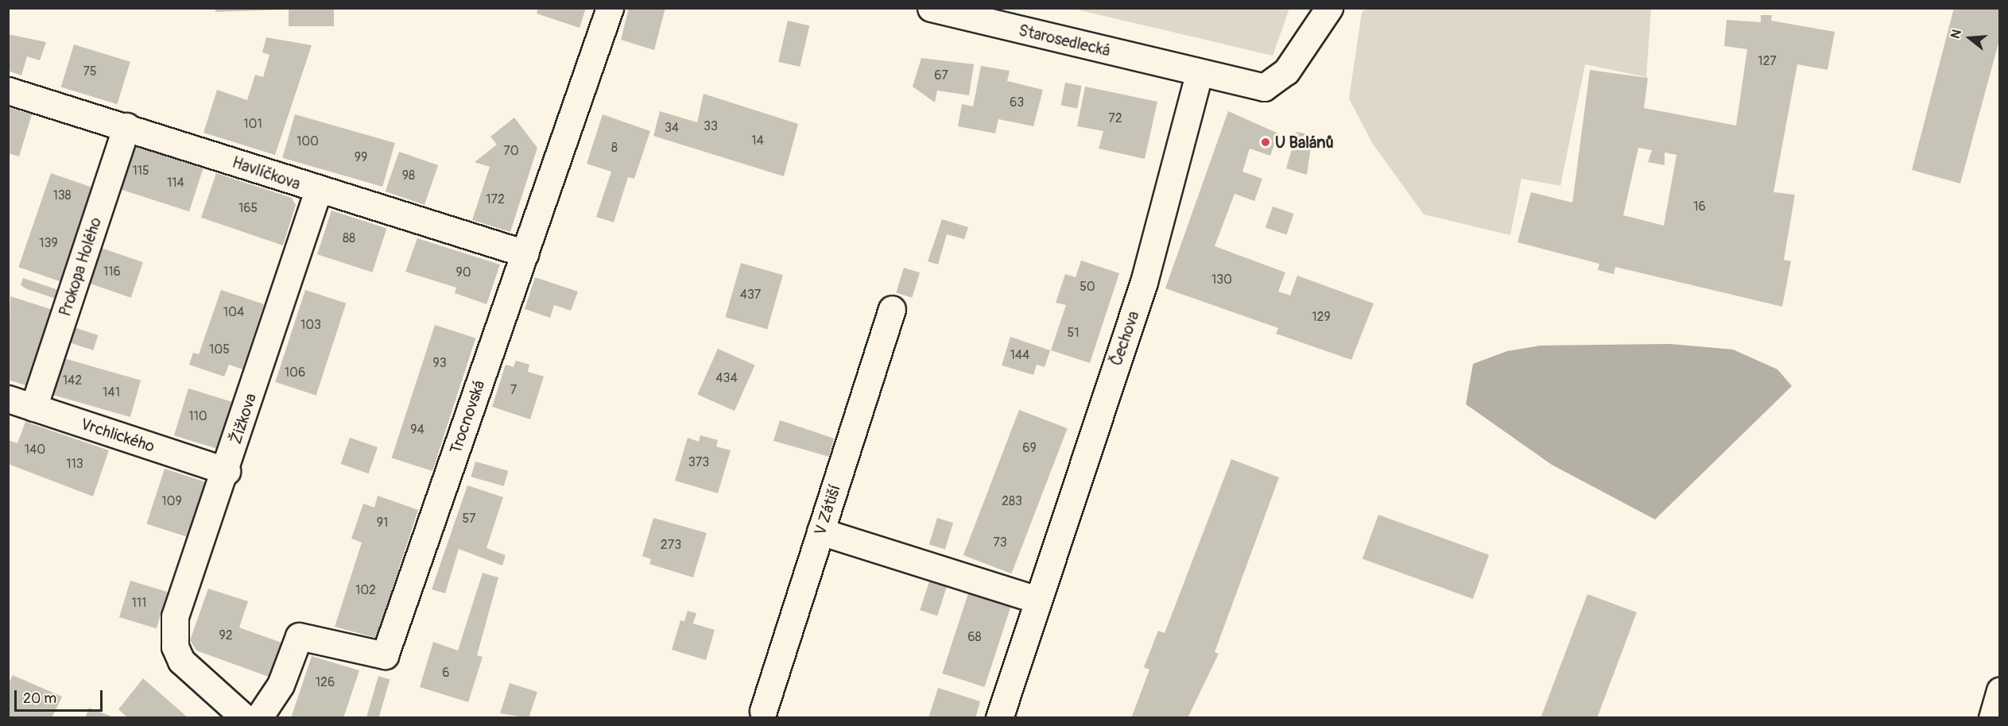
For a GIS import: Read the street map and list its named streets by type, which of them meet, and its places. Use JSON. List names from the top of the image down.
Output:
{
  "streets": {
    "street": [
      "Starosedlecká",
      "Havlíčkova",
      "Prokopa Holého",
      "Čechova",
      "Trocnovská",
      "Žižkova",
      "Vrchlického",
      "V Zátiší"
    ]
  },
  "crossings": [
    ["Starosedlecká", "Čechova"],
    ["Havlíčkova", "Prokopa Holého"],
    ["Havlíčkova", "Trocnovská"],
    ["Havlíčkova", "Žižkova"],
    ["Prokopa Holého", "Vrchlického"],
    ["Žižkova", "Vrchlického"]
  ],
  "places": ["U Balánů"],
  "house_numbers": [
    "127",
    "75",
    "67",
    "63",
    "72",
    "101",
    "33",
    "34",
    "14",
    "100",
    "8",
    "70",
    "99",
    "115",
    "98",
    "114",
    "138",
    "172",
    "16",
    "165",
    "88",
    "139",
    "116",
    "90",
    "130",
    "50",
    "437",
    "104",
    "129",
    "103",
    "51",
    "105",
    "144",
    "93",
    "106",
    "434",
    "142",
    "7",
    "141",
    "110",
    "94",
    "69",
    "140",
    "373",
    "113",
    "109",
    "283",
    "57",
    "91",
    "73",
    "273",
    "102",
    "111",
    "92",
    "68",
    "6",
    "126"
  ],
  "scale_bar": "20 m",
  "north": "left"
}
